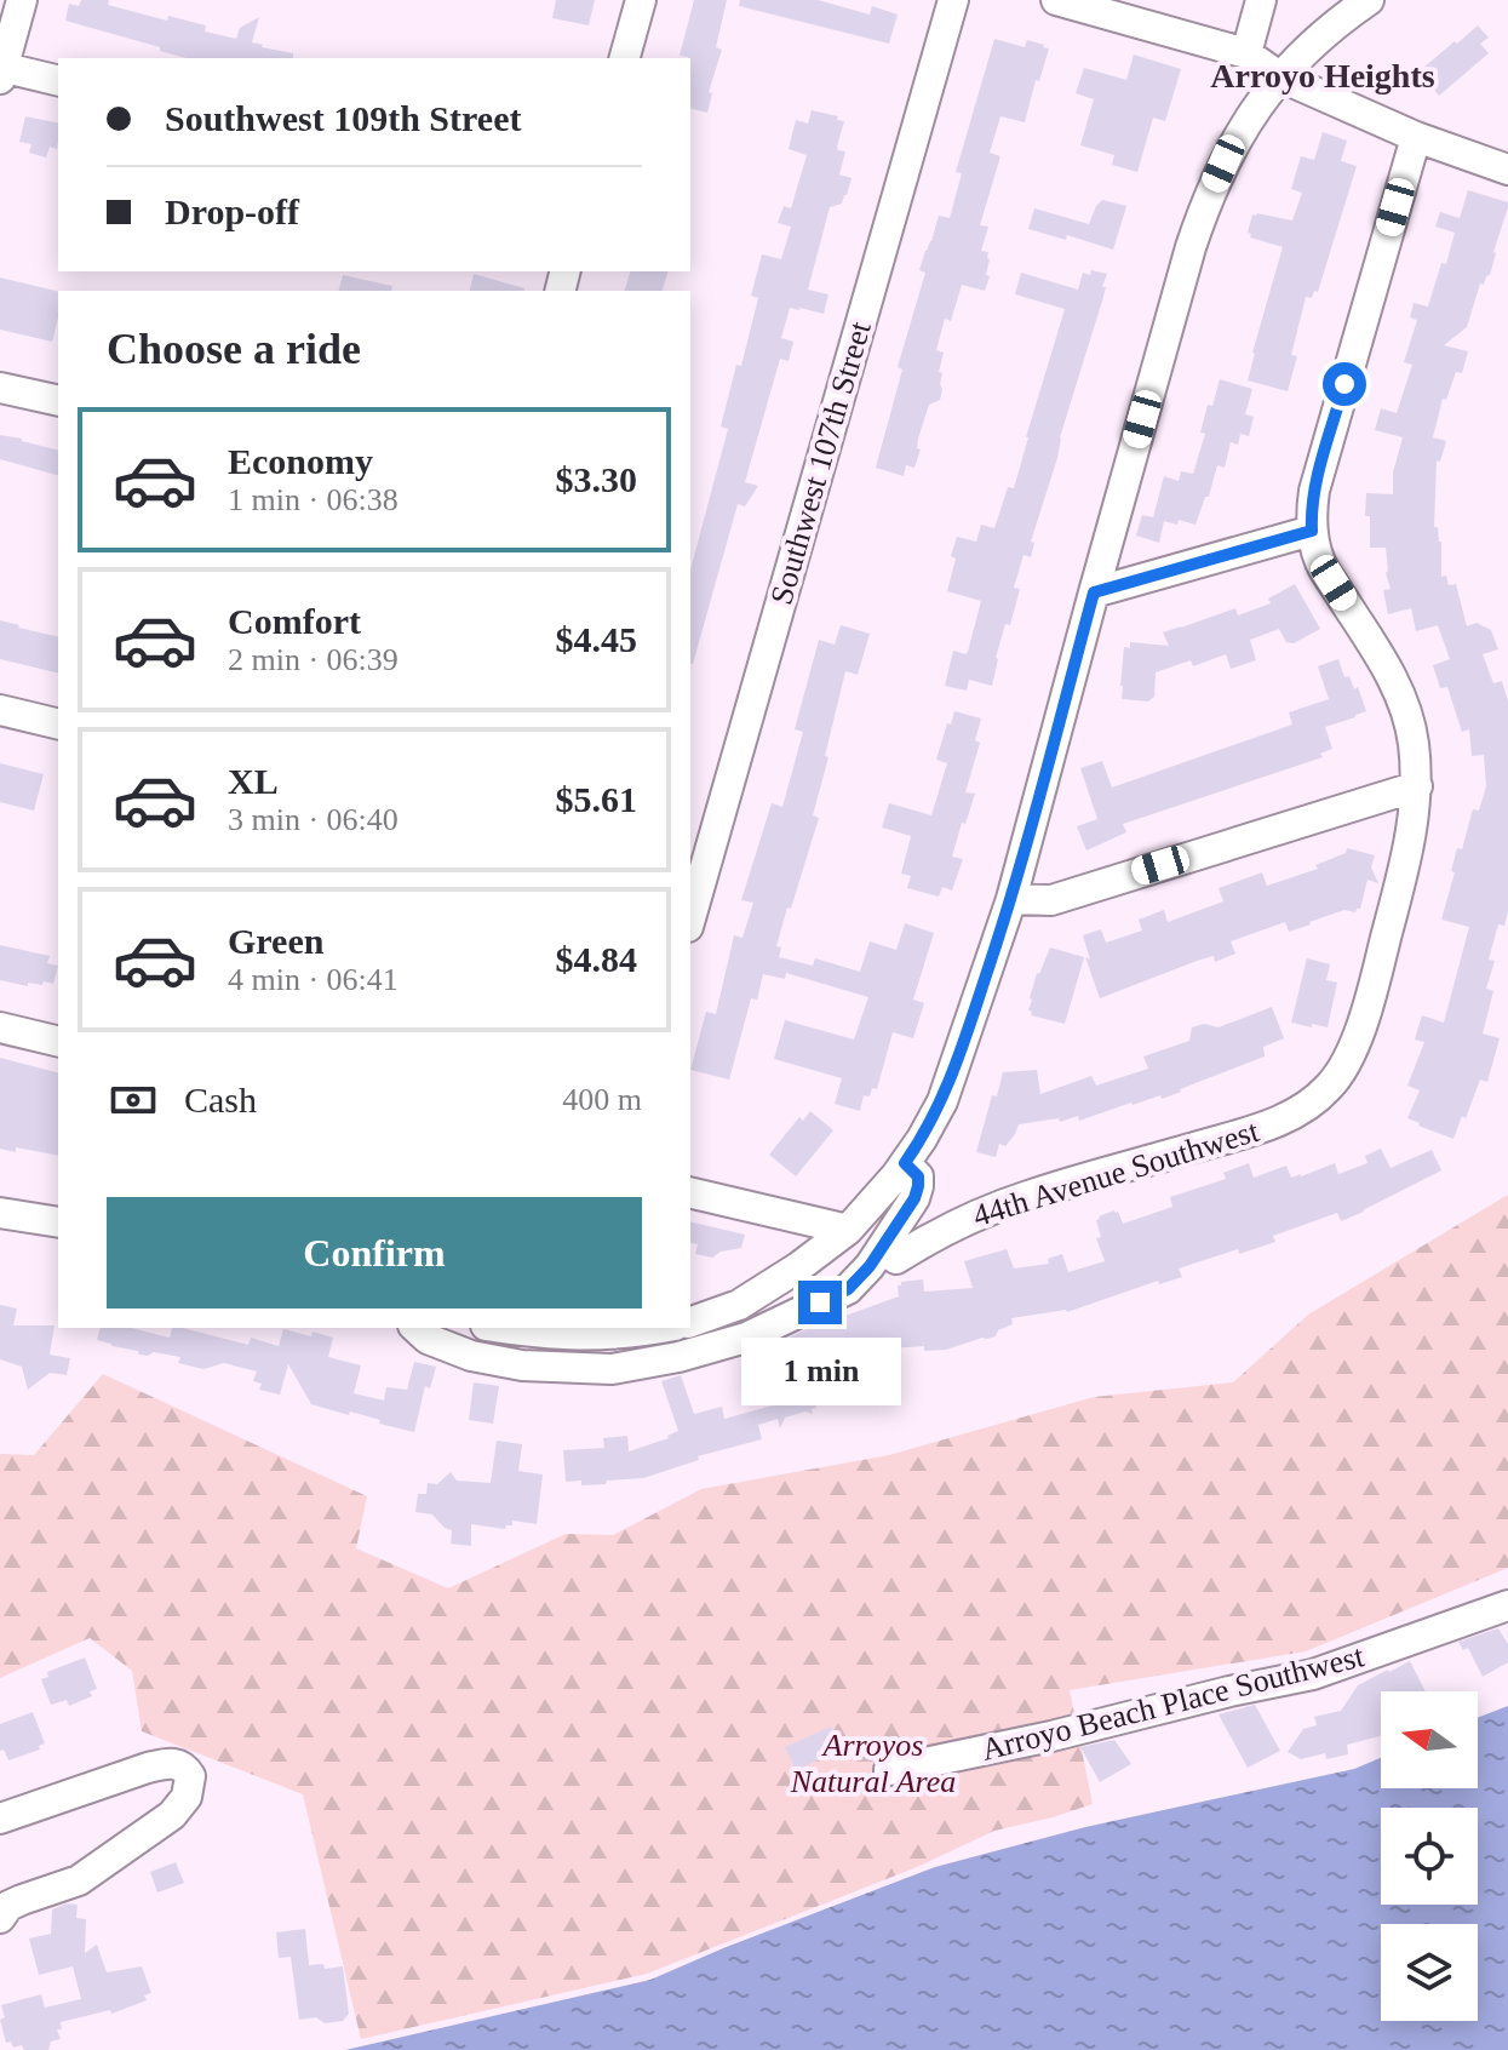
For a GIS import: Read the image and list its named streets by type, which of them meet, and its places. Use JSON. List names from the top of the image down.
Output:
{
  "streets": {
    "street": ["Southwest 107th Street", "44th Avenue Southwest", "Arroyo Beach Place Southwest"]
  },
  "districts": ["Arroyo Heights"],
  "parks": ["Arroyos Natural Area"],
  "north": "left",
  "page": {
    "banner": ["Southwest 109th Street", "Drop-off"],
    "heading": "Choose a ride",
    "list": [
      {
        "name": "Economy",
        "note": "1 min · 06:38",
        "value": "$3.30"
      },
      {
        "name": "Comfort",
        "note": "2 min · 06:39",
        "value": "$4.45"
      },
      {
        "name": "XL",
        "note": "3 min · 06:40",
        "value": "$5.61"
      },
      {
        "name": "Green",
        "note": "4 min · 06:41",
        "value": "$4.84"
      }
    ],
    "pay": ["Cash", "400 m"],
    "buttons": "Confirm",
    "bubble": "1 min"
  }
}
